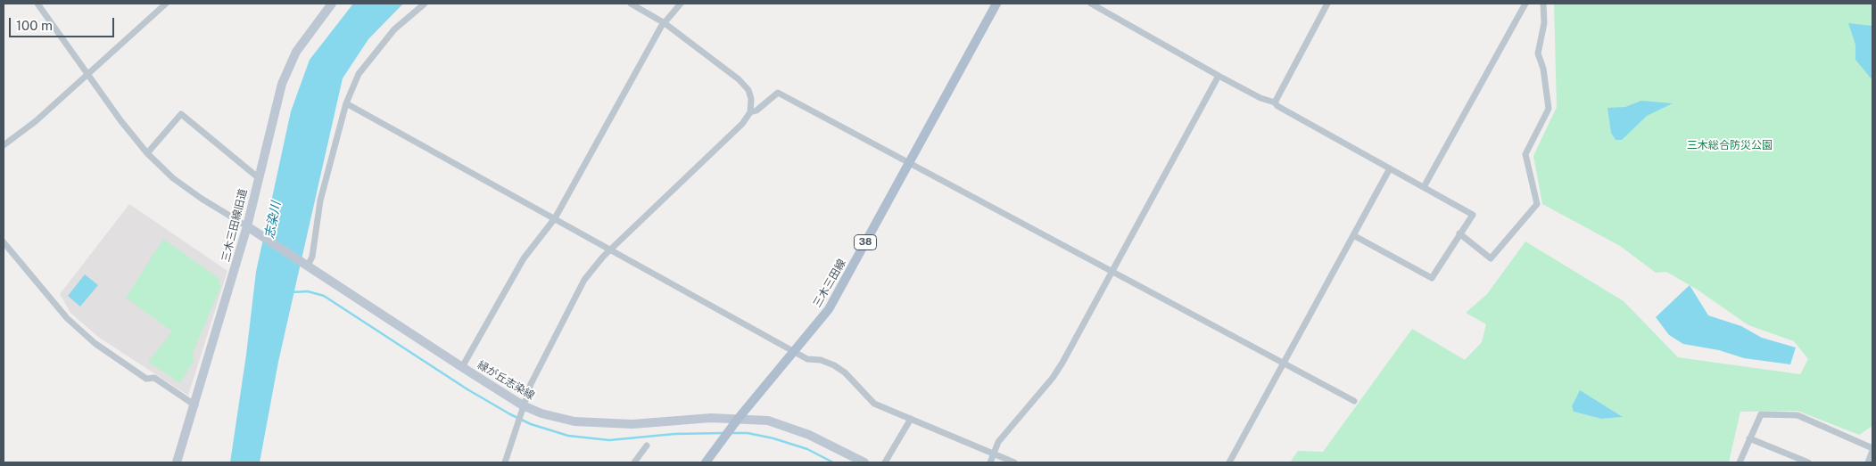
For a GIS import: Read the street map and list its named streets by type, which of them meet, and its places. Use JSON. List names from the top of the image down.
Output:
{
  "streets": {
    "main road": ["38", "三木三田線"],
    "street": ["三木三田線旧道", "緑が丘志染線"]
  },
  "crossings": [
    ["三木三田線旧道", "緑が丘志染線"],
    ["三木三田線", "緑が丘志染線"]
  ],
  "water": ["志染川"],
  "parks": ["三木総合防災公園"],
  "scale_bar": "100 m"
}
